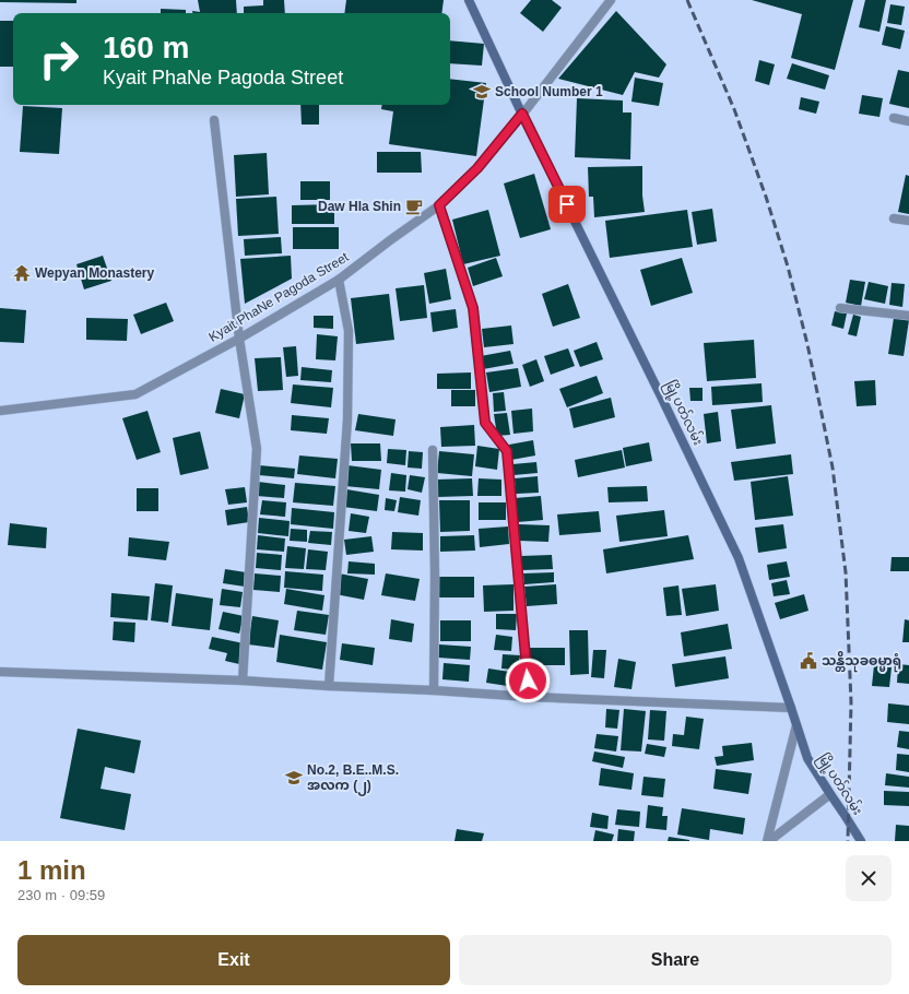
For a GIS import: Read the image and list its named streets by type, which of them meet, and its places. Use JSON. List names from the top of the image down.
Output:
{
  "streets": {
    "main road": ["မြို့ပတ်လမ်း"],
    "street": ["Kyait PhaNe Pagoda Street"]
  },
  "crossings": [
    ["Kyait PhaNe Pagoda Street", "မြို့ပတ်လမ်း"]
  ],
  "places": {
    "school or university": ["School Number 1", "No.2, B.E..M.S. အလက (၂)"],
    "cafe": ["Daw Hla Shin"],
    "temple": ["Wepyan Monastery"],
    "public building": ["သန္တိသုခဓမ္မာရုံ"]
  },
  "page": {
    "turn": ["160 m", "Kyait PhaNe Pagoda Street"],
    "heading": ["1 min", "230 m · 09:59"],
    "buttons": ["Exit", "Share"]
  }
}
